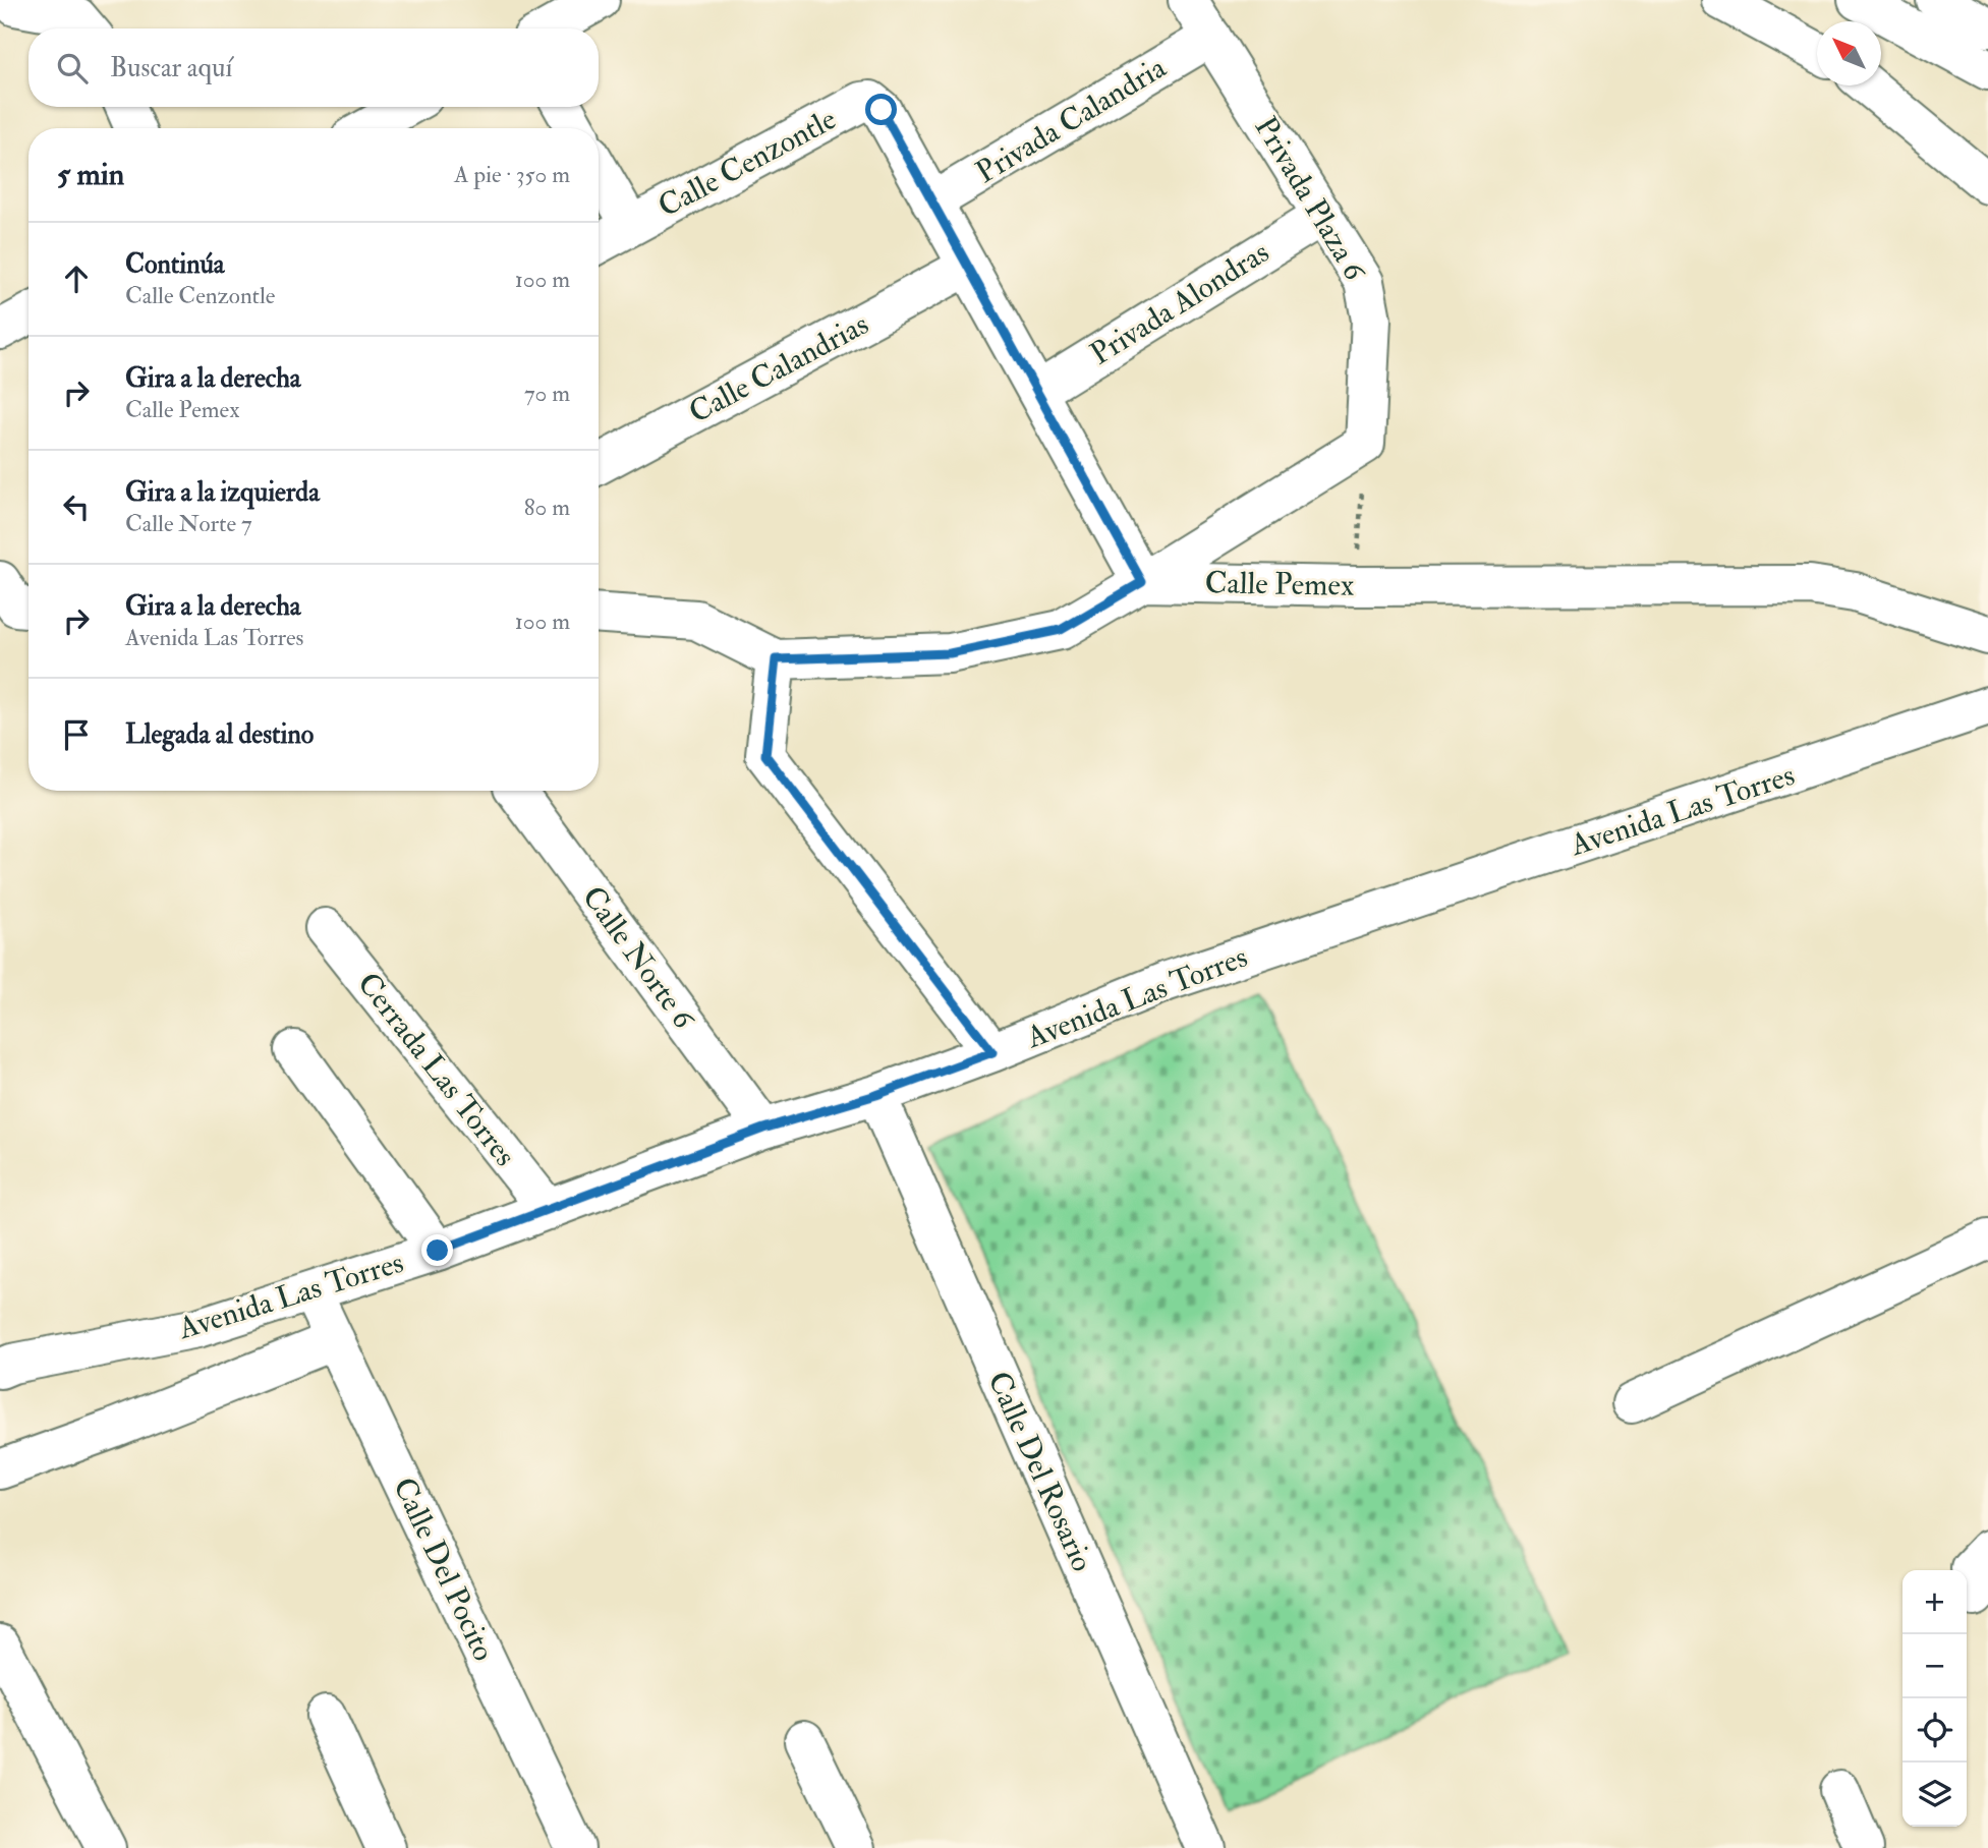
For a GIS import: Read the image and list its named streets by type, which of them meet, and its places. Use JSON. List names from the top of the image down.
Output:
{
  "streets": {
    "street": [
      "Privada Calandria",
      "Calle Cenzontle",
      "Privada Plaza 6",
      "Privada Alondras",
      "Calle Calandrias",
      "Calle Pemex",
      "Avenida Las Torres",
      "Calle Norte 6",
      "Cerrada Las Torres",
      "Calle Del Rosario",
      "Calle Del Pocito"
    ]
  },
  "crossings": [
    ["Privada Calandria", "Calle Cenzontle"],
    ["Privada Calandria", "Privada Plaza 6"],
    ["Calle Cenzontle", "Privada Alondras"],
    ["Calle Cenzontle", "Calle Calandrias"],
    ["Calle Cenzontle", "Calle Pemex"],
    ["Privada Plaza 6", "Privada Alondras"],
    ["Avenida Las Torres", "Calle Norte 6"],
    ["Avenida Las Torres", "Cerrada Las Torres"],
    ["Avenida Las Torres", "Calle Del Rosario"],
    ["Avenida Las Torres", "Calle Del Pocito"]
  ],
  "north": "top left",
  "page": {
    "search": "Buscar aquí",
    "heading": ["5 min", "A pie · 350 m"],
    "list": [
      ["Continúa", "Calle Cenzontle", "100 m"],
      ["Gira a la derecha", "Calle Pemex", "70 m"],
      ["Gira a la izquierda", "Calle Norte 7", "80 m"],
      ["Gira a la derecha", "Avenida Las Torres", "100 m"],
      "Llegada al destino"
    ],
    "map_buttons": ["+", "−"]
  }
}
